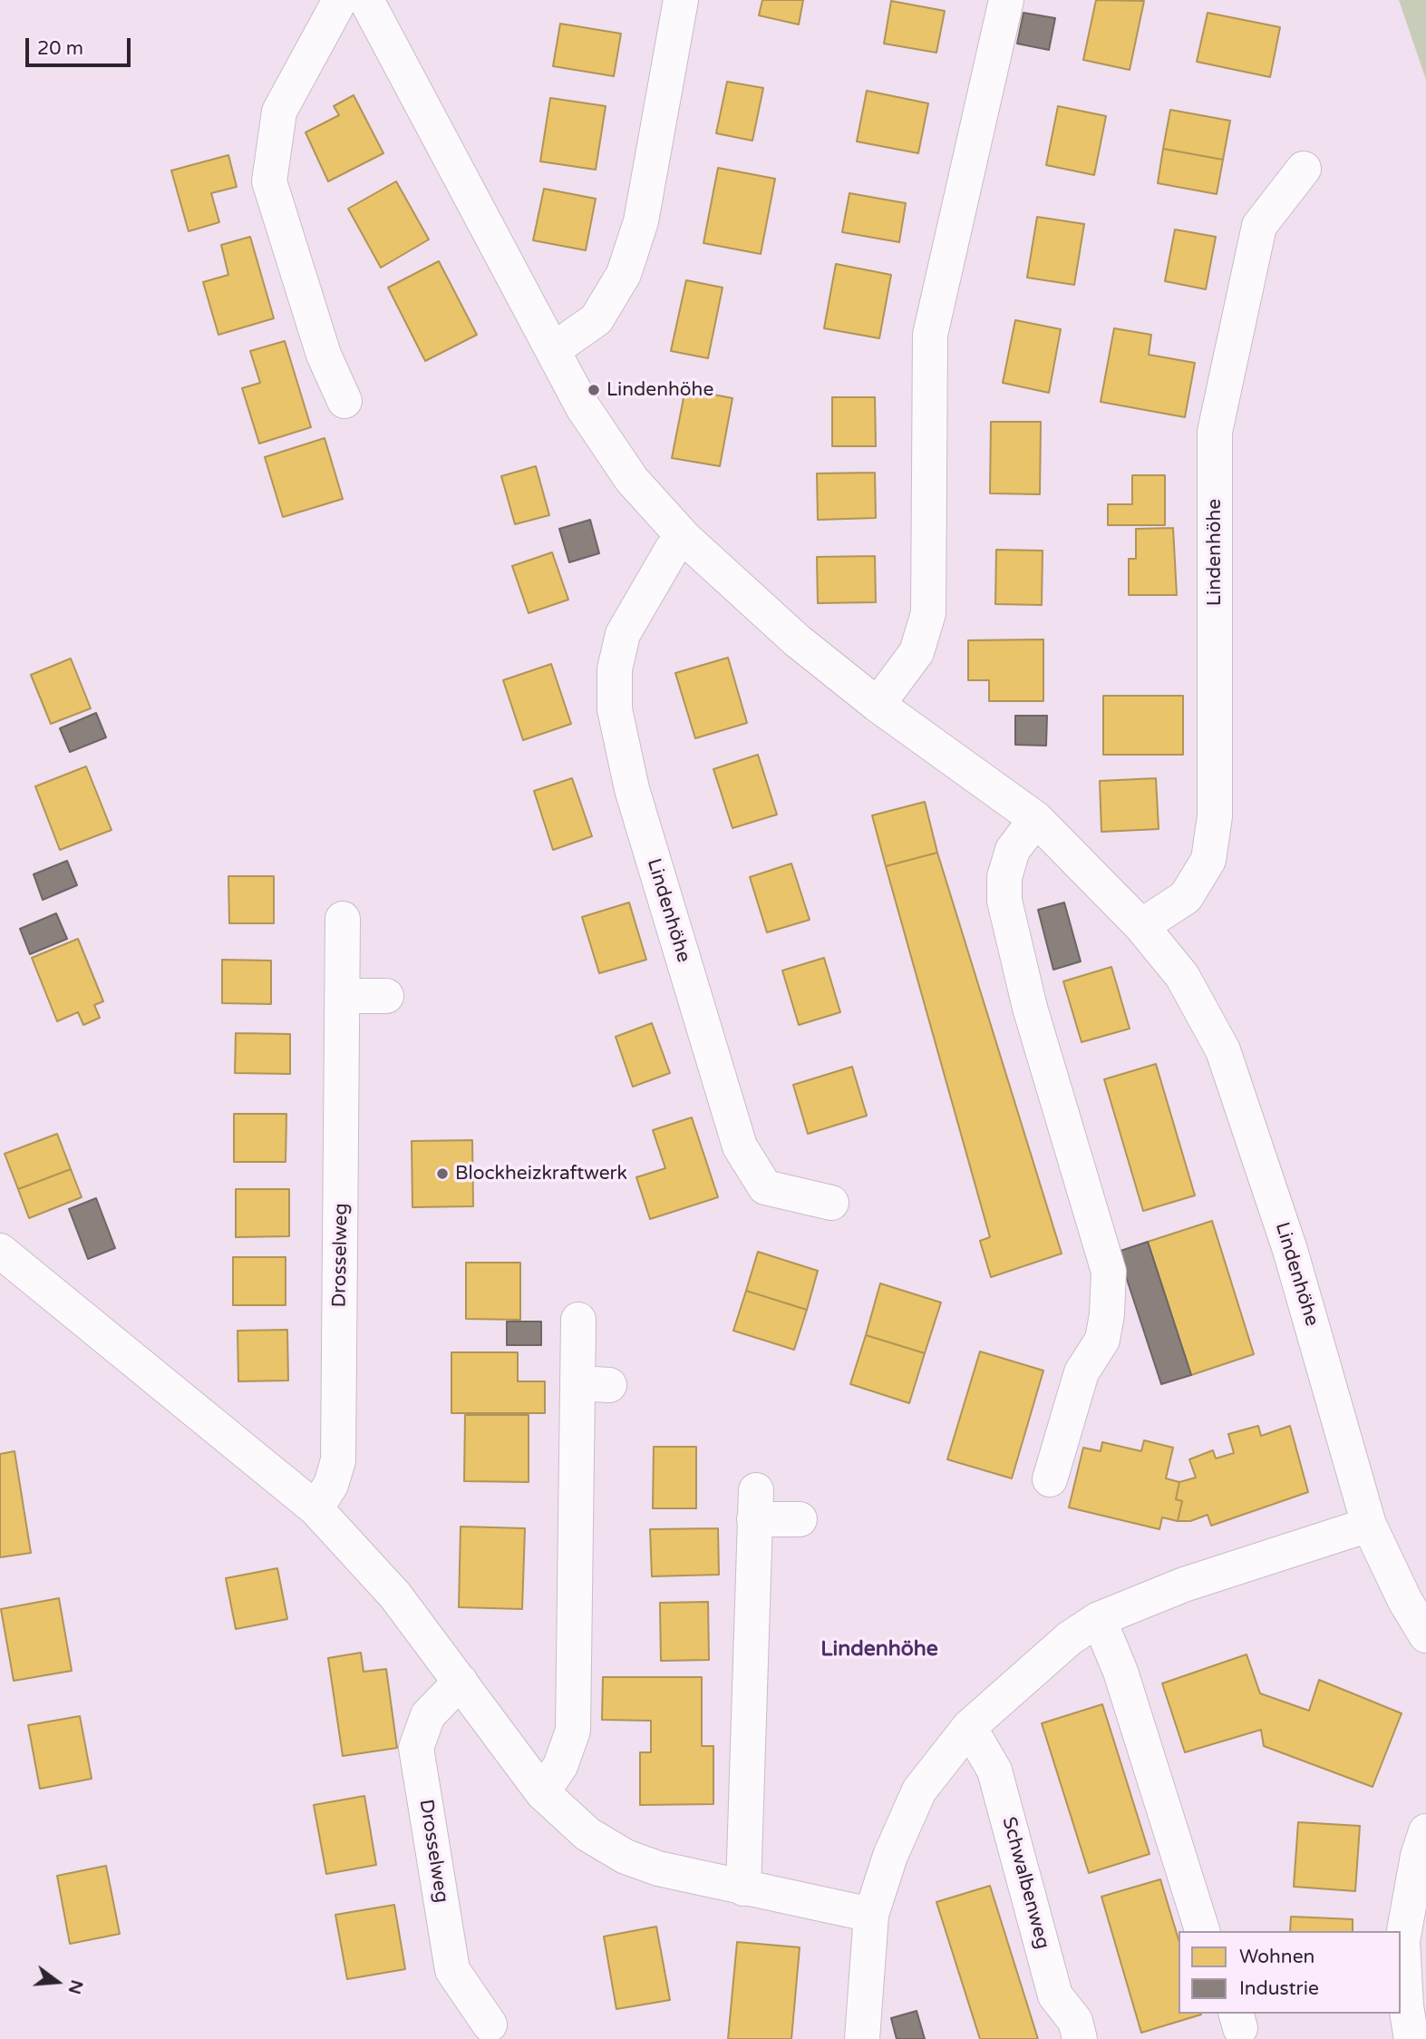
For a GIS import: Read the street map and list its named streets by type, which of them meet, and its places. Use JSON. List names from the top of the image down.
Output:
{
  "streets": {
    "street": ["Lindenhöhe", "Drosselweg", "Schwalbenweg"]
  },
  "districts": ["Lindenhöhe"],
  "places": ["Lindenhöhe", "Blockheizkraftwerk"],
  "legend": ["Wohnen", "Industrie"],
  "scale_bar": "20 m",
  "north": "right"
}
